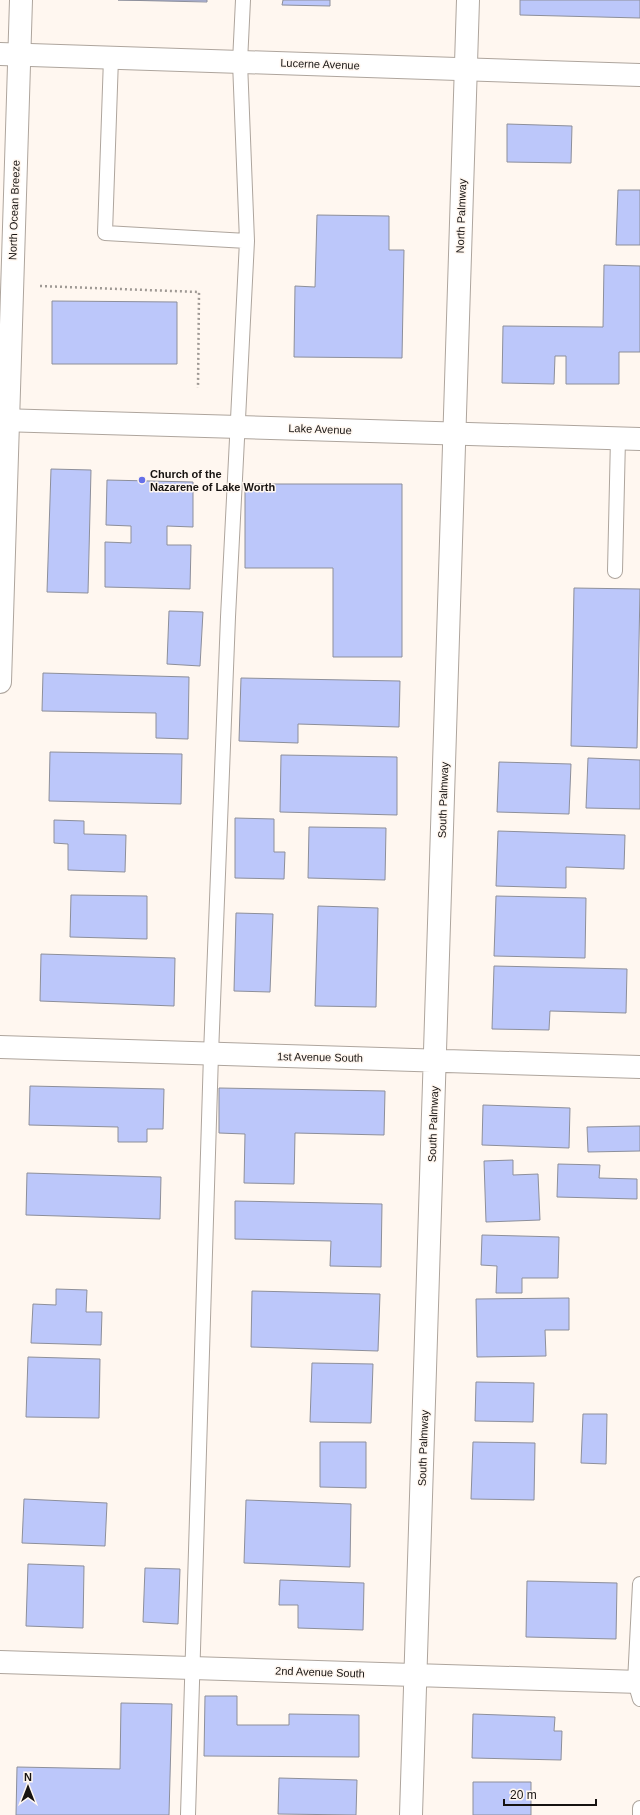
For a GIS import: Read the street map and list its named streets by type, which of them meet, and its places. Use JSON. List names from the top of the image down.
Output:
{
  "streets": {
    "street": [
      "Lucerne Avenue",
      "North Ocean Breeze",
      "North Palmway",
      "Lake Avenue",
      "South Palmway",
      "1st Avenue South",
      "2nd Avenue South"
    ]
  },
  "crossings": [
    ["Lucerne Avenue", "North Ocean Breeze"],
    ["Lucerne Avenue", "North Palmway"],
    ["North Ocean Breeze", "Lake Avenue"],
    ["North Palmway", "Lake Avenue"],
    ["North Palmway", "South Palmway"],
    ["Lake Avenue", "South Palmway"],
    ["South Palmway", "1st Avenue South"],
    ["South Palmway", "2nd Avenue South"]
  ],
  "places": ["Church of the Nazarene of Lake Worth"],
  "scale_bar": "20 m",
  "north": "top"
}
